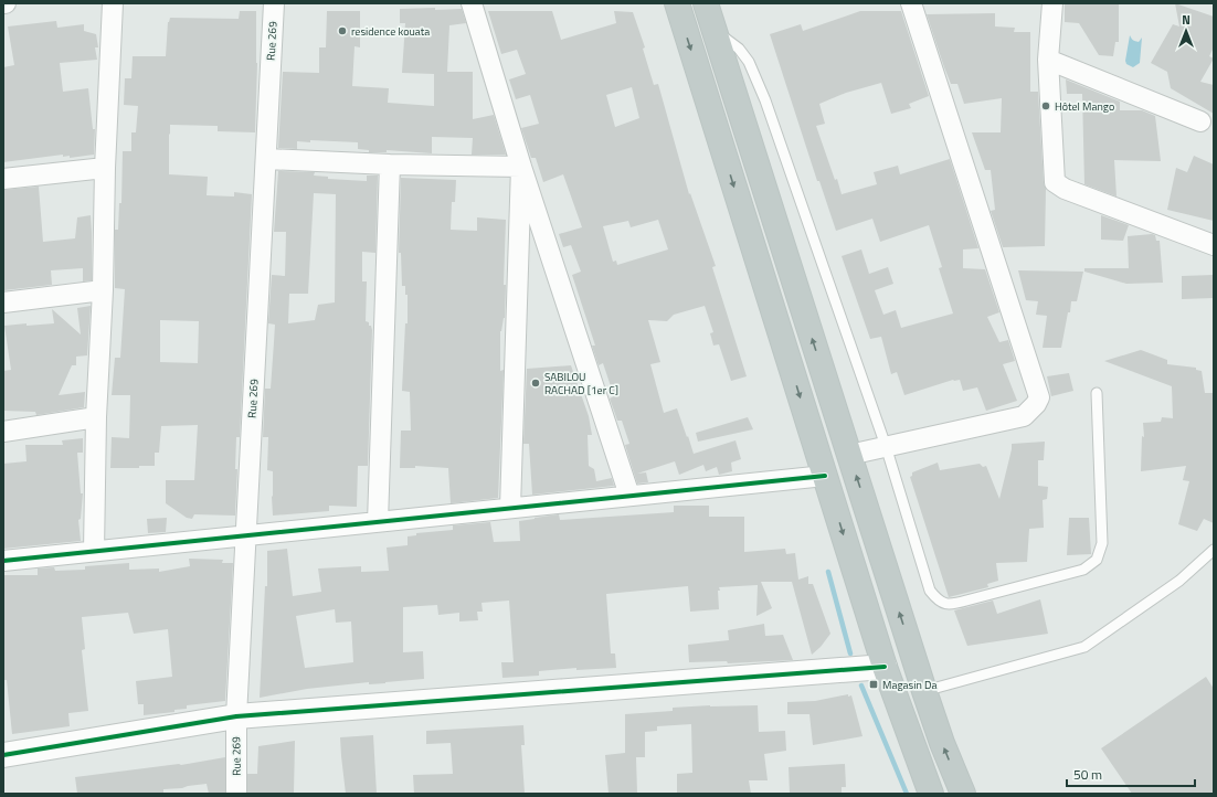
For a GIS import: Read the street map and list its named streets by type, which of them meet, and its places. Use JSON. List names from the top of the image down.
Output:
{
  "streets": {
    "street": ["Rue 269"]
  },
  "places": {
    "other": ["residence kouata", "Hôtel Mango", "SABILOU RACHAD [1er C]"],
    "transit": ["Magasin Da"]
  },
  "scale_bar": "50 m",
  "north": "top"
}
